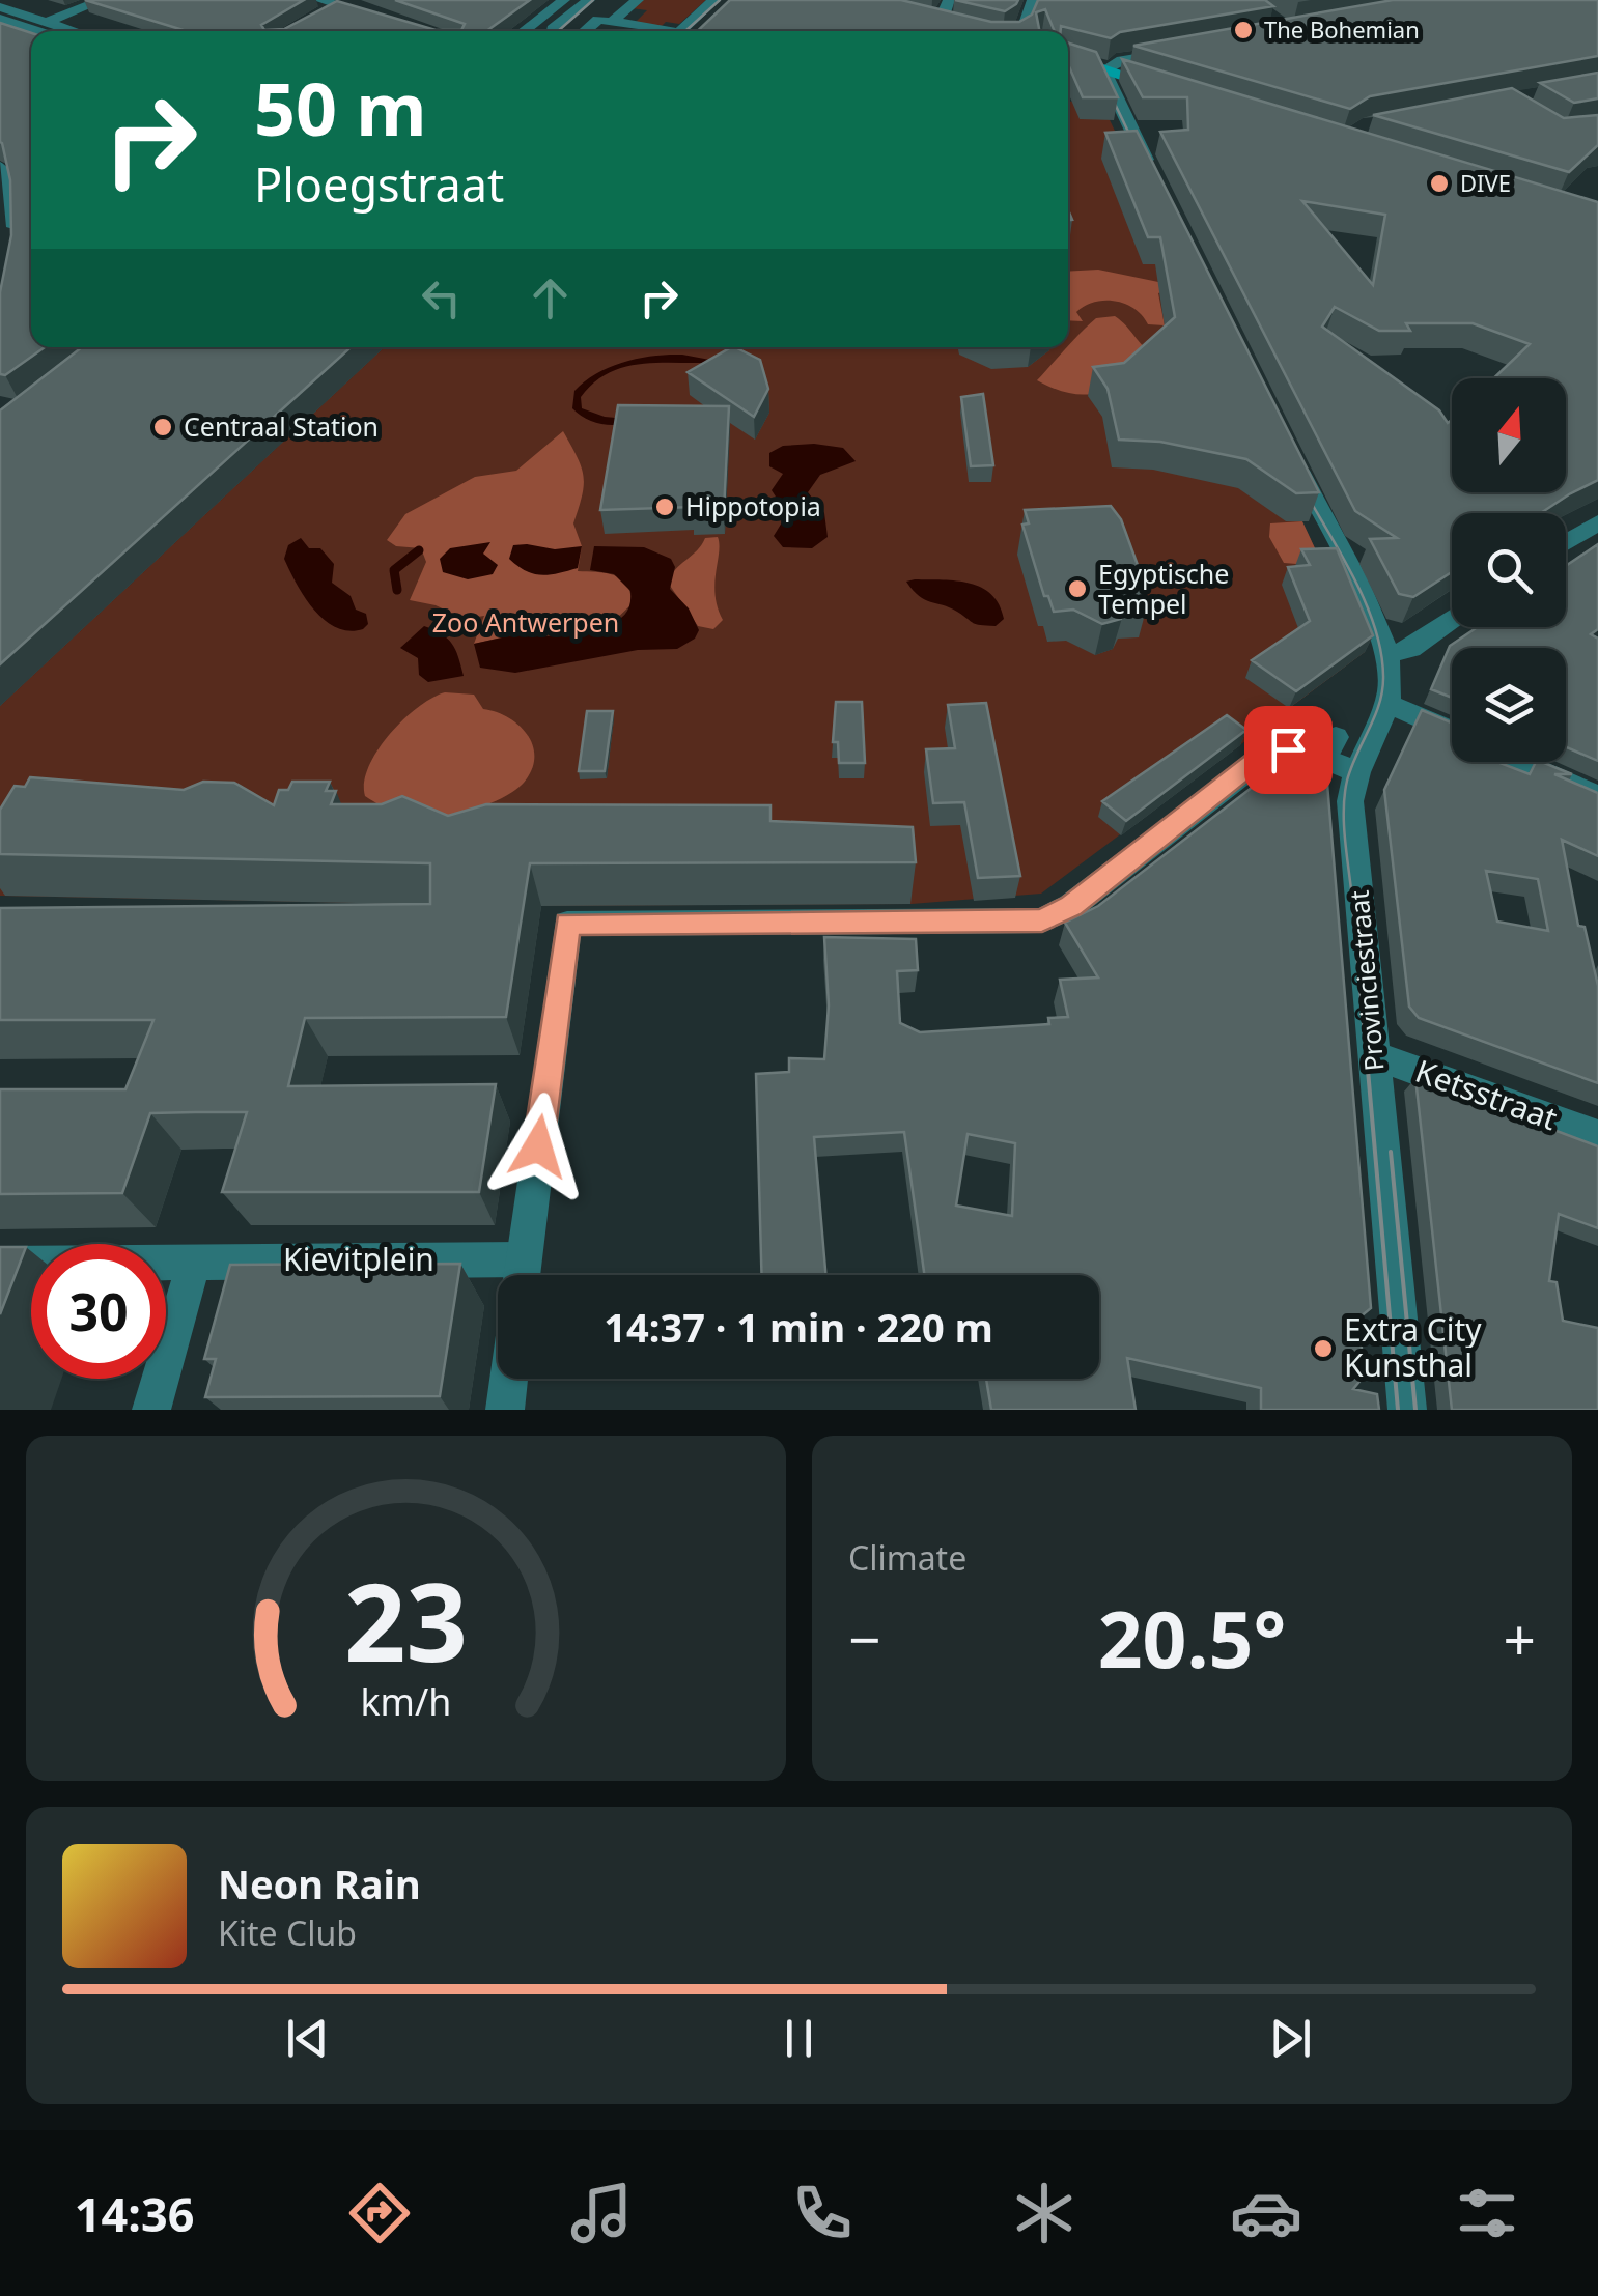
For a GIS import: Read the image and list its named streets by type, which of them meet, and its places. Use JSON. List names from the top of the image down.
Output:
{
  "streets": {
    "street": ["Provinciestraat", "Ketsstraat", "Kievitplein"]
  },
  "crossings": [
    ["Provinciestraat", "Ketsstraat"]
  ],
  "parks": ["Zoo Antwerpen"],
  "places": [
    "The Bohemian",
    "DIVE",
    "Centraal Station",
    "Hippotopia",
    "Egyptische Tempel",
    "Extra City Kunsthal"
  ],
  "north": "top",
  "page": {
    "turn": ["50 m", "Ploegstraat"],
    "limit": "30",
    "trip": "14:37 · 1 min · 220 m",
    "tile": "Climate",
    "heat": ["−", "20.5°", "+"],
    "song": ["Neon Rain", "Kite Club"],
    "tabs": "14:36",
    "gauge": ["23", "km/h"]
  }
}
